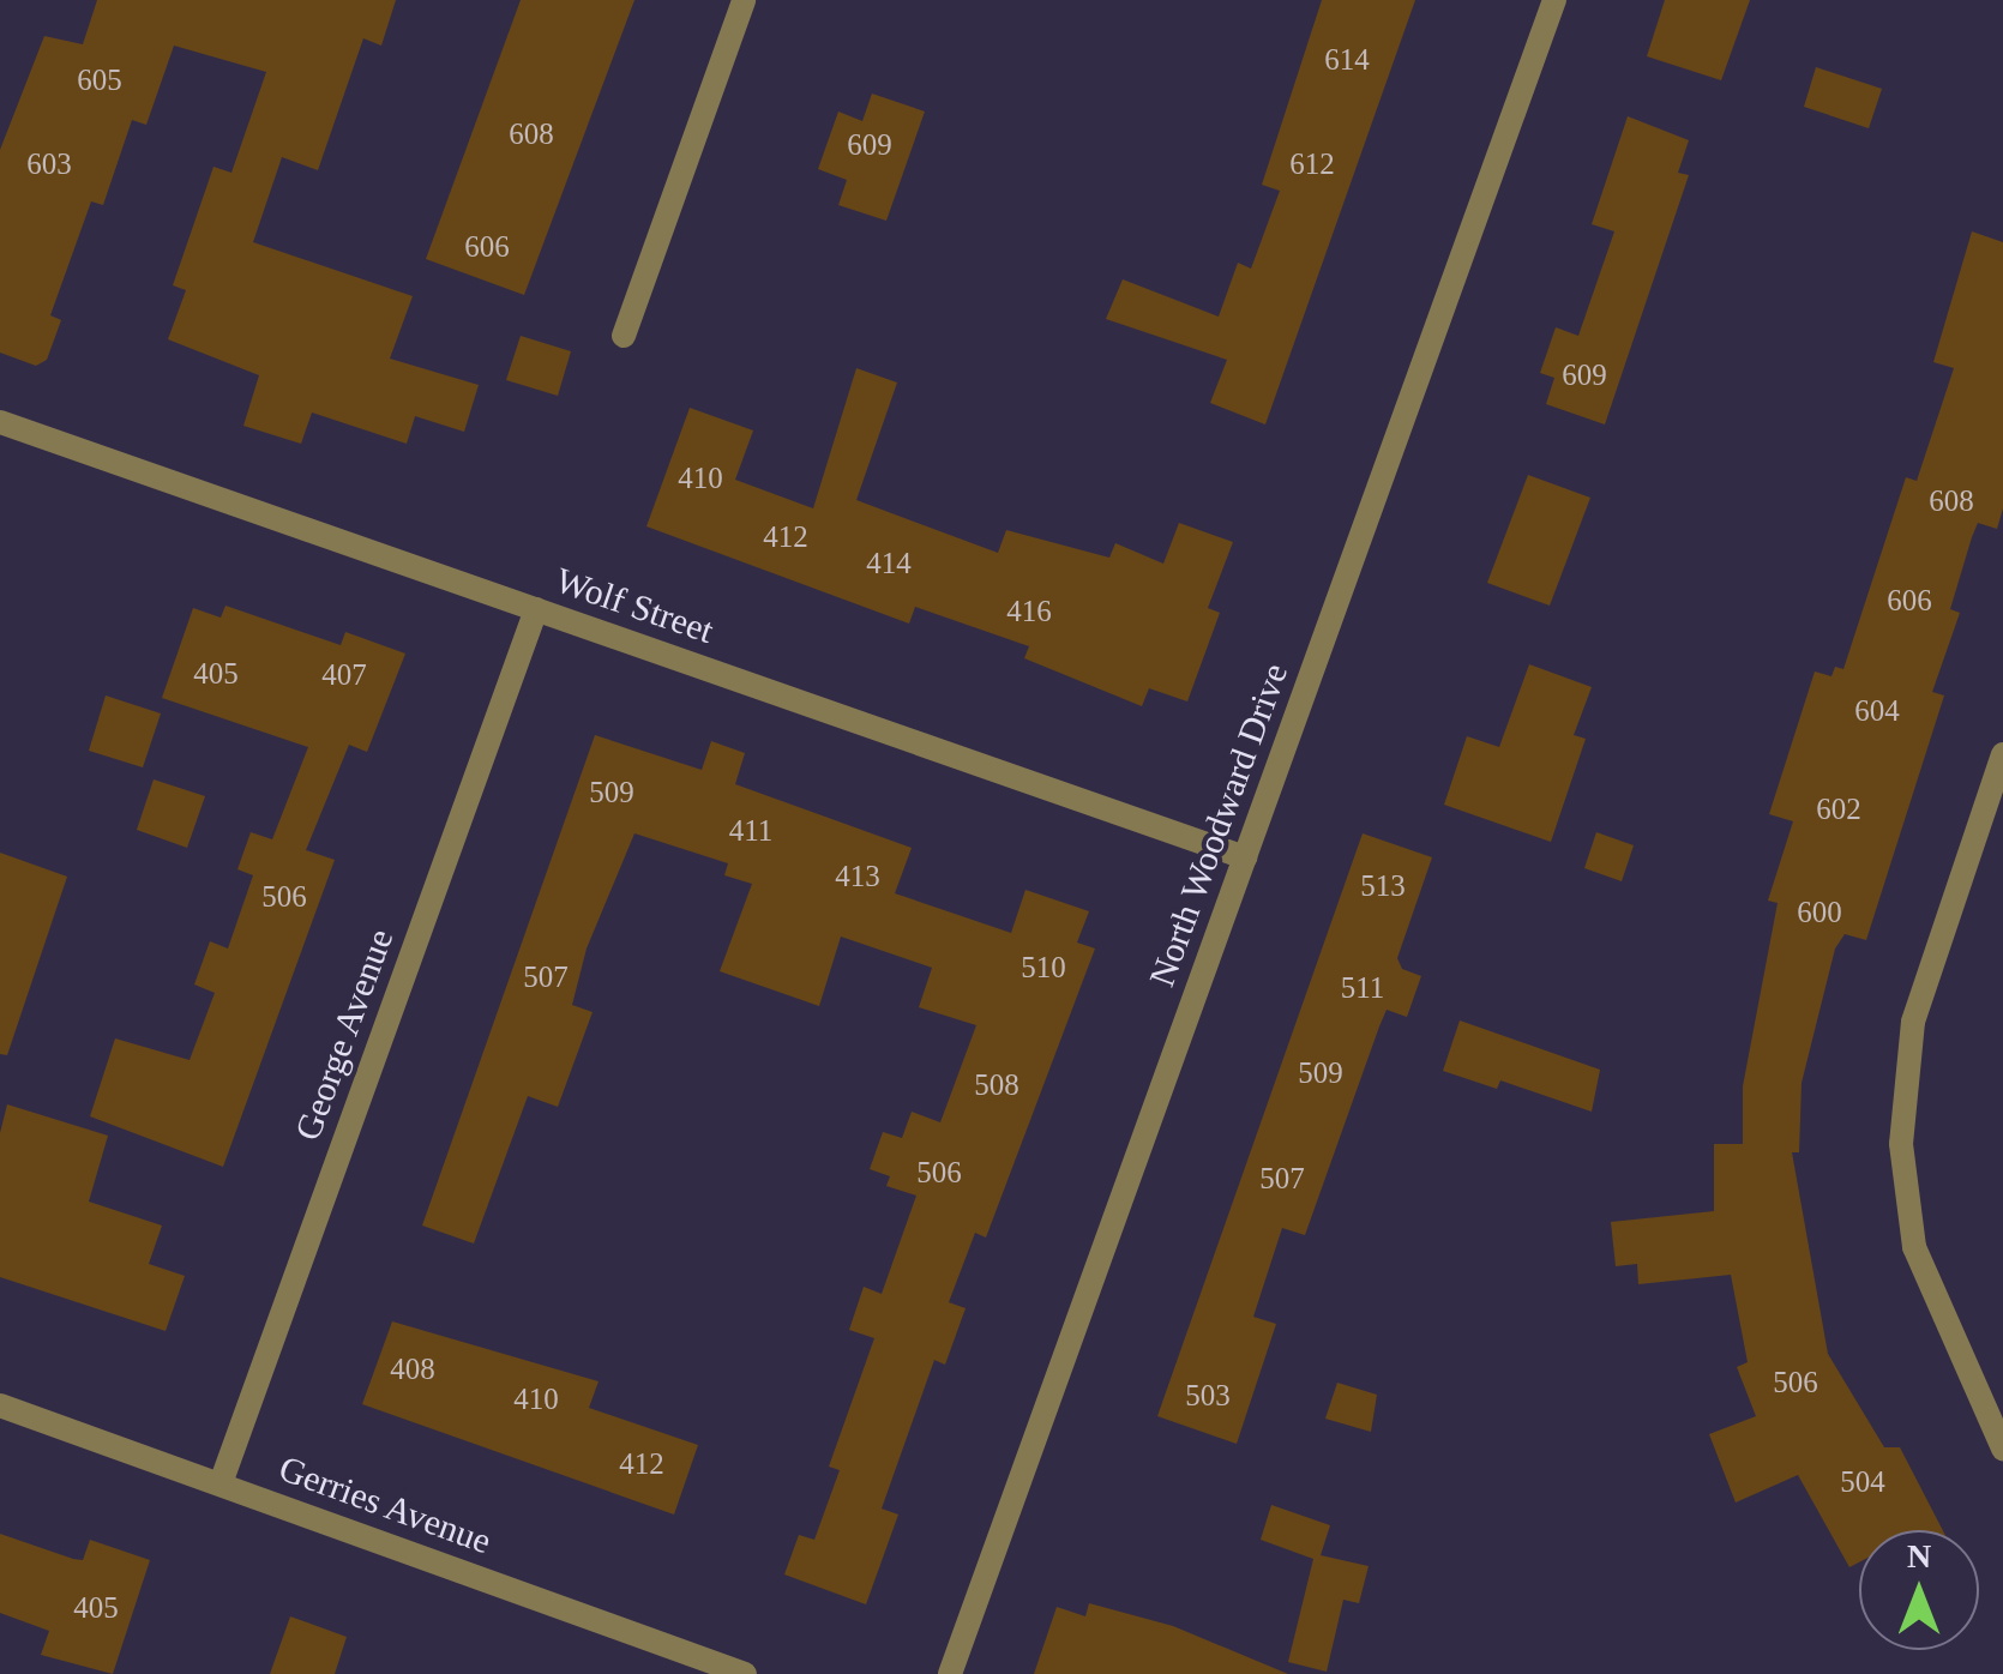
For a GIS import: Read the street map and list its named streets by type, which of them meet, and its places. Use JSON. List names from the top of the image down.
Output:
{
  "streets": {
    "street": [
      "Wolf Street",
      "North Woodward Drive",
      "George Avenue",
      "Gerries Avenue"
    ]
  },
  "crossings": [
    ["Wolf Street", "North Woodward Drive"],
    ["Wolf Street", "George Avenue"],
    ["George Avenue", "Gerries Avenue"]
  ],
  "house_numbers": [
    "614",
    "605",
    "608",
    "609",
    "603",
    "612",
    "606",
    "609",
    "410",
    "608",
    "412",
    "414",
    "606",
    "416",
    "405",
    "407",
    "604",
    "509",
    "602",
    "411",
    "413",
    "513",
    "506",
    "600",
    "510",
    "507",
    "511",
    "509",
    "508",
    "506",
    "507",
    "408",
    "506",
    "503",
    "410",
    "412",
    "504",
    "405"
  ],
  "north": "top"
}
